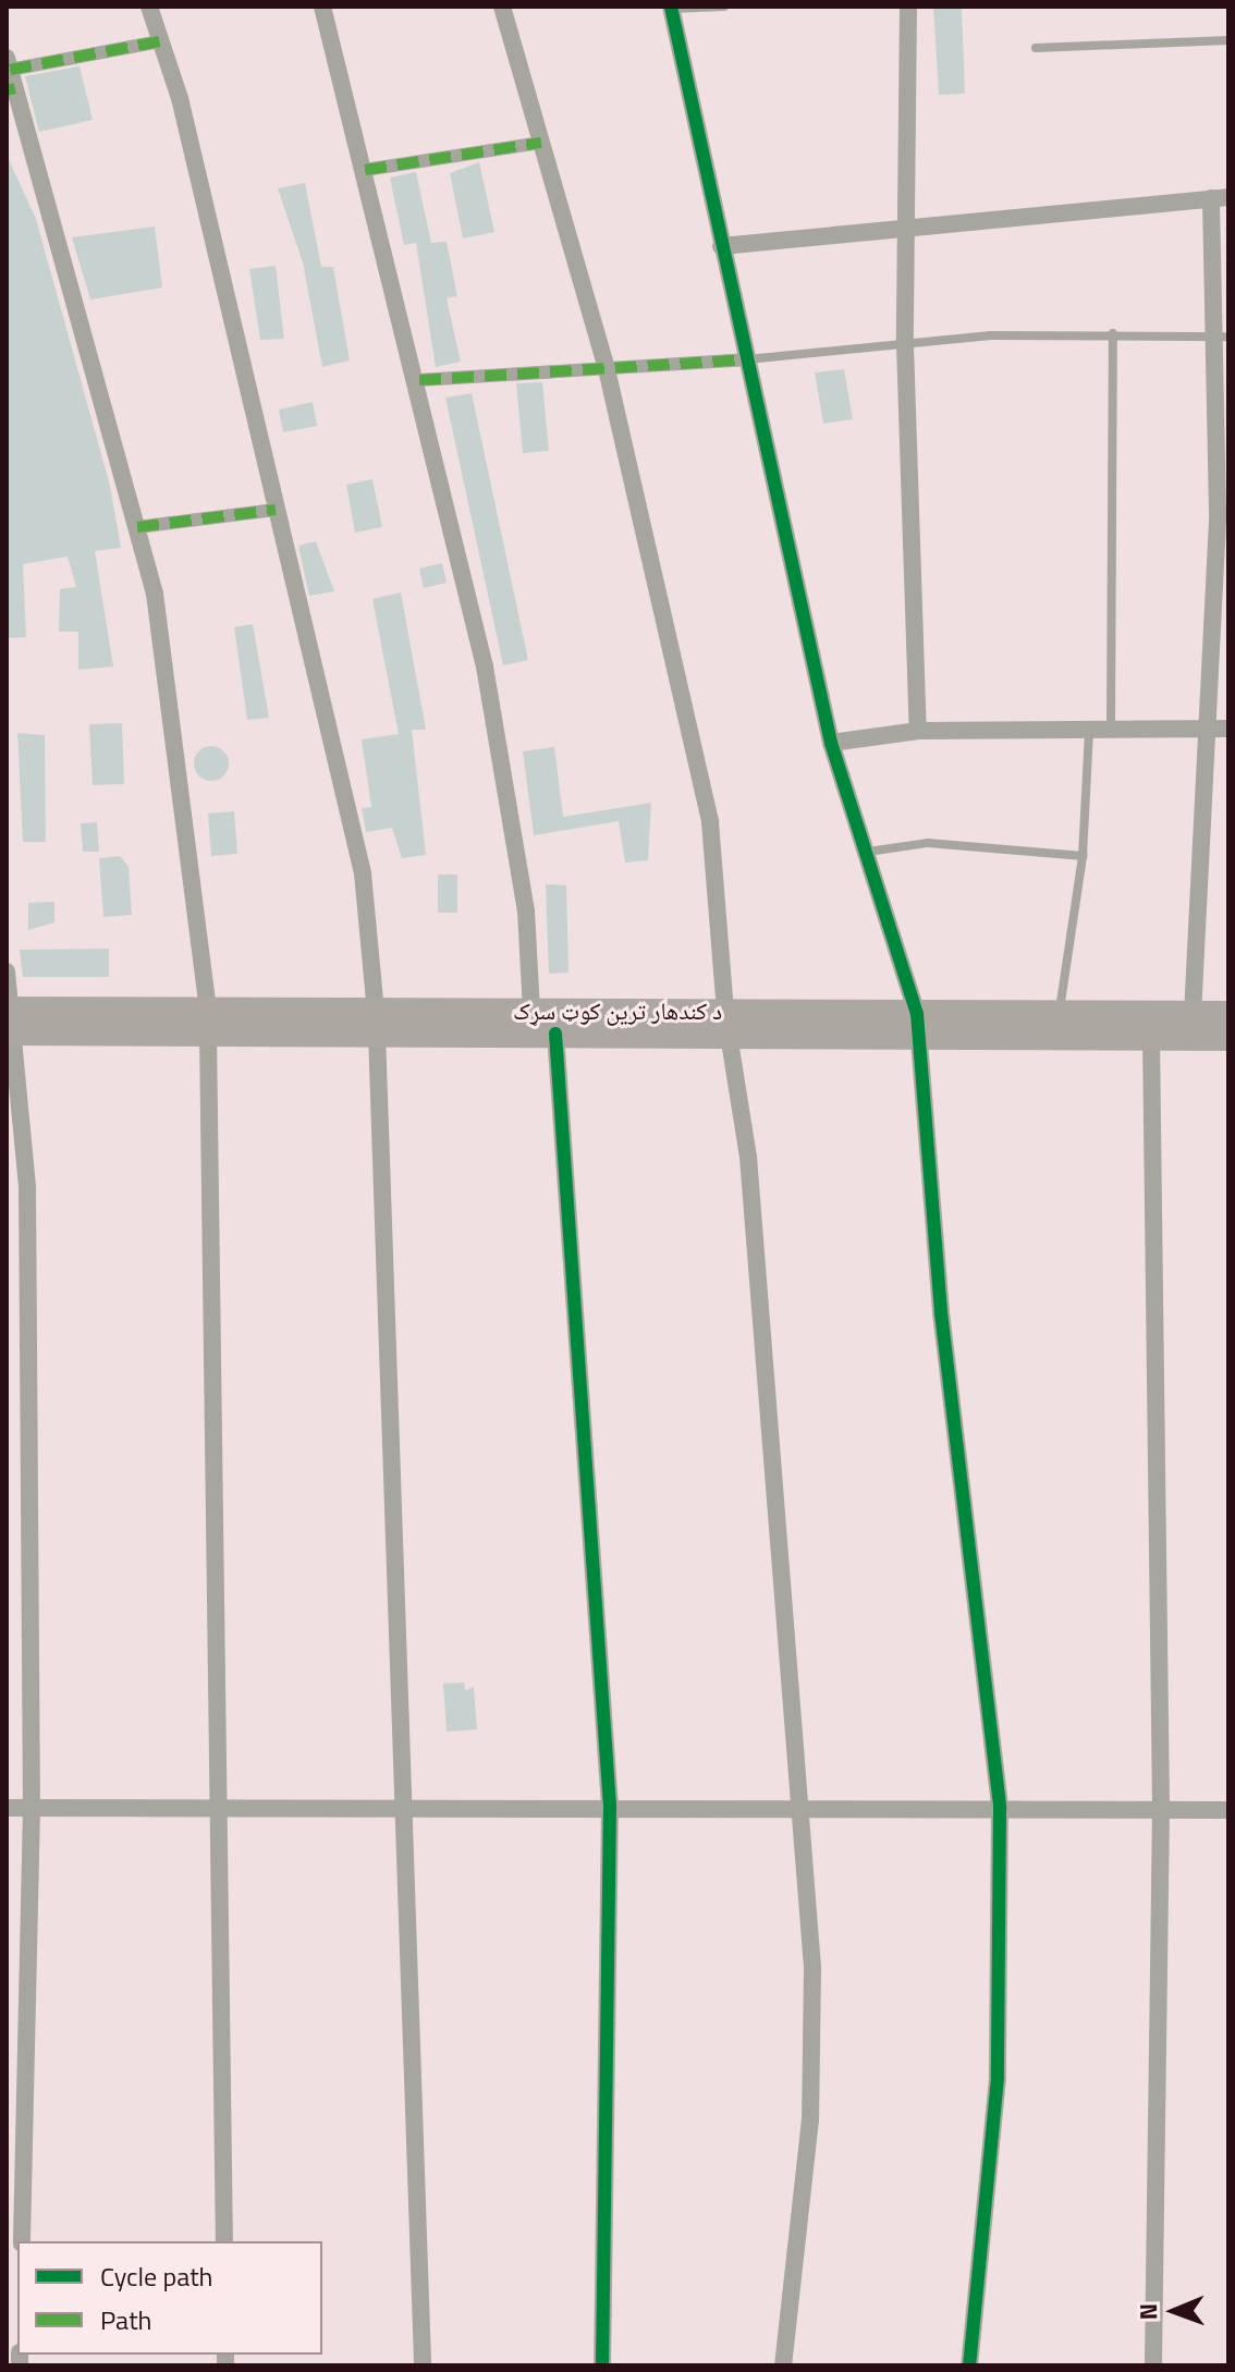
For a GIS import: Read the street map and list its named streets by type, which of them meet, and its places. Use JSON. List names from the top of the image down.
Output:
{
  "streets": {
    "main road": ["د کندهار ترين کوټ سړک"]
  },
  "legend": ["Cycle path", "Path"],
  "north": "left"
}
